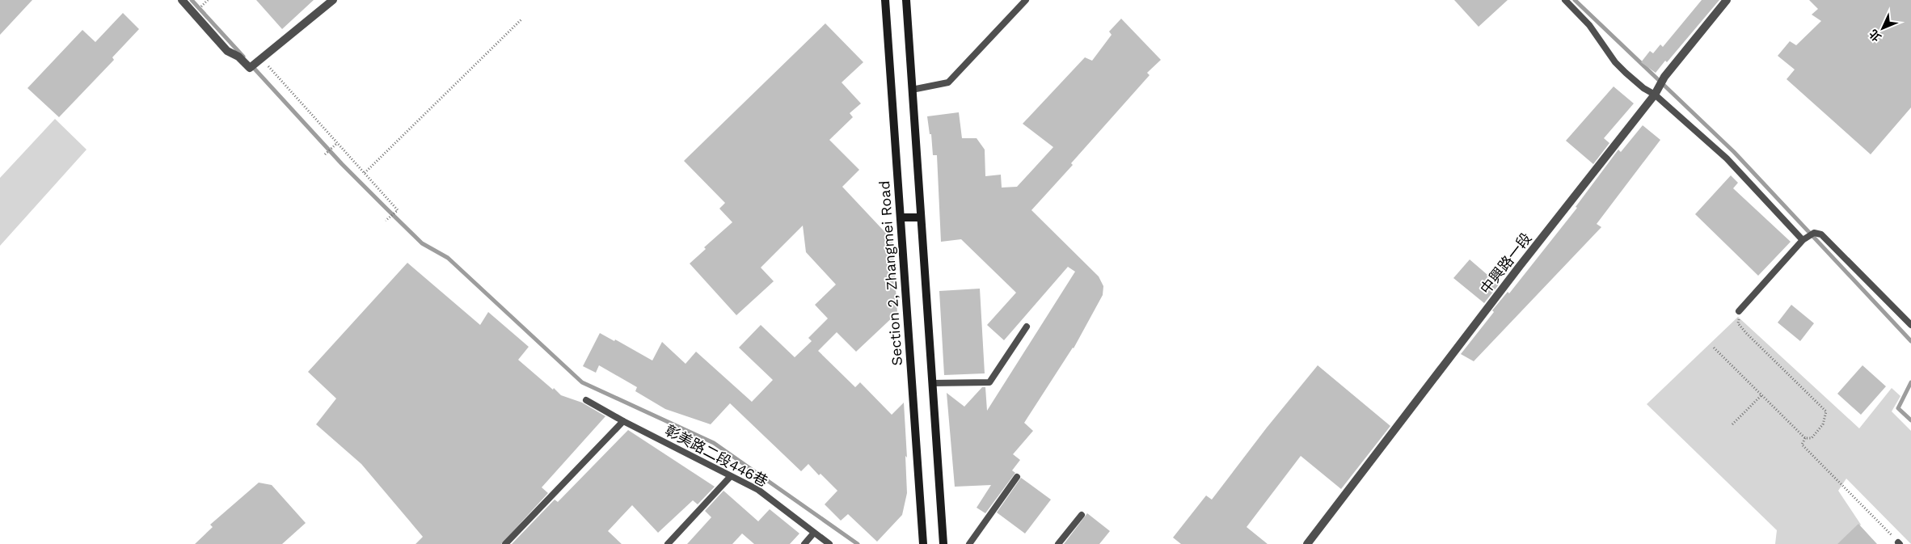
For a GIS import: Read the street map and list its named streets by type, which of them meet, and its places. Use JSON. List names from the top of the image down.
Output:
{
  "streets": {
    "main road": ["Section 2, Zhangmei Road"],
    "street": ["中興路一段"],
    "lane": ["彰美路二段446巷"]
  },
  "north": "bottom left"
}
